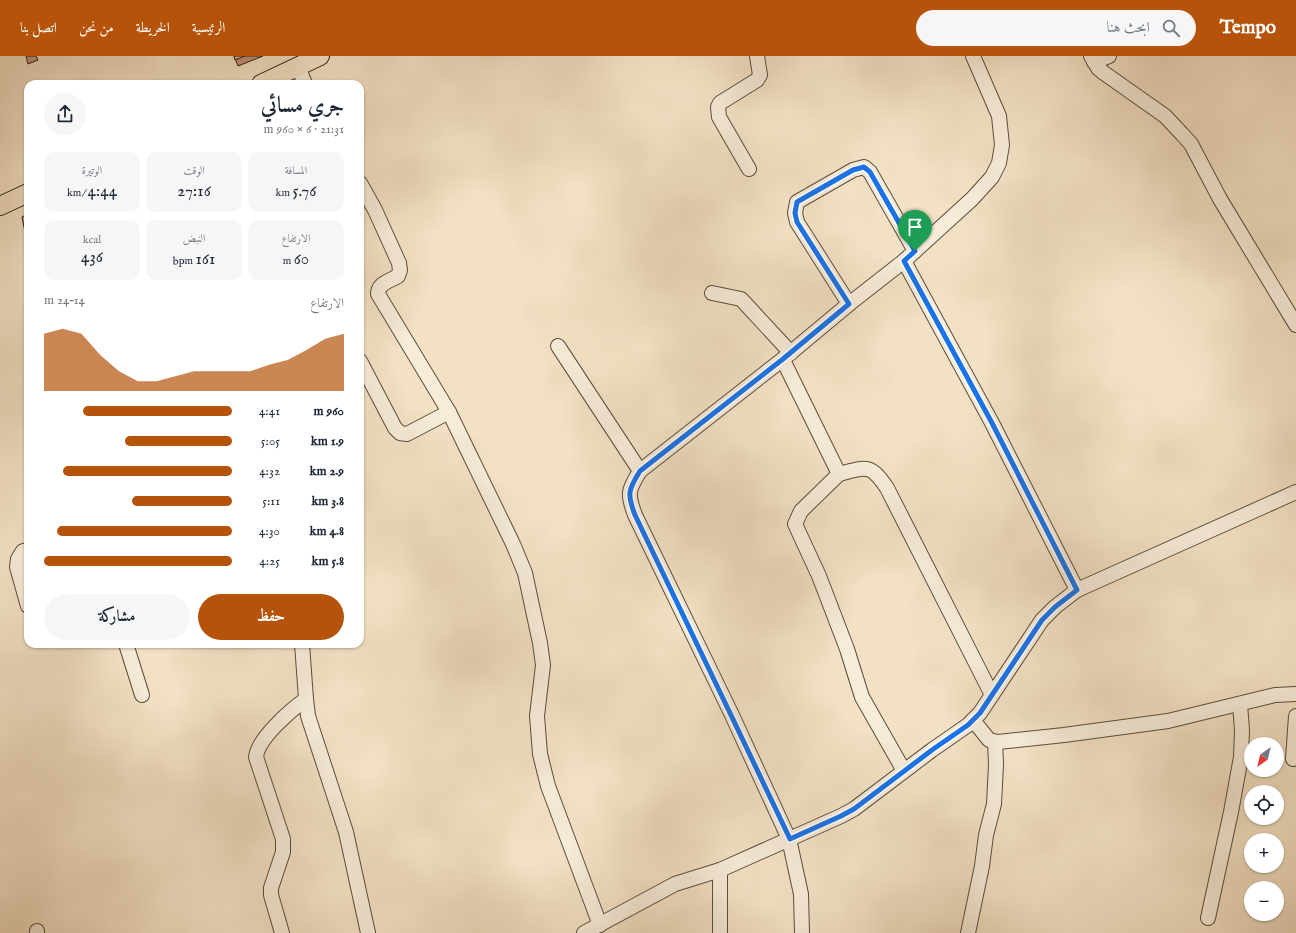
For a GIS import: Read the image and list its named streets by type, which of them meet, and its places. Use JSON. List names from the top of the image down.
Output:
{
  "north": "bottom left",
  "page": {
    "header": "Tempo",
    "search": "ابحث هنا",
    "nav": [
      "الرئيسية",
      "الخريطة",
      "من نحن",
      "اتصل بنا"
    ],
    "heading": ["جري مسائي", "21:31 · 6 × 960 m"],
    "stats": [
      ["المسافة", "5.76 km"],
      ["الوقت", "27:16"],
      ["الوتيرة", "4:44 /km"],
      ["الارتفاع", "60 m"],
      ["النبض", "161 bpm"],
      ["kcal", "436"]
    ],
    "chart": ["الارتفاع", "14–24 m"],
    "list": [
      {
        "name": "960 m",
        "note": "4:41"
      },
      {
        "name": "1.9 km",
        "note": "5:05"
      },
      {
        "name": "2.9 km",
        "note": "4:32"
      },
      {
        "name": "3.8 km",
        "note": "5:11"
      },
      {
        "name": "4.8 km",
        "note": "4:30"
      },
      {
        "name": "5.8 km",
        "note": "4:25"
      }
    ],
    "buttons": ["حفظ", "مشاركة"],
    "map_buttons": ["+", "−"]
  }
}
